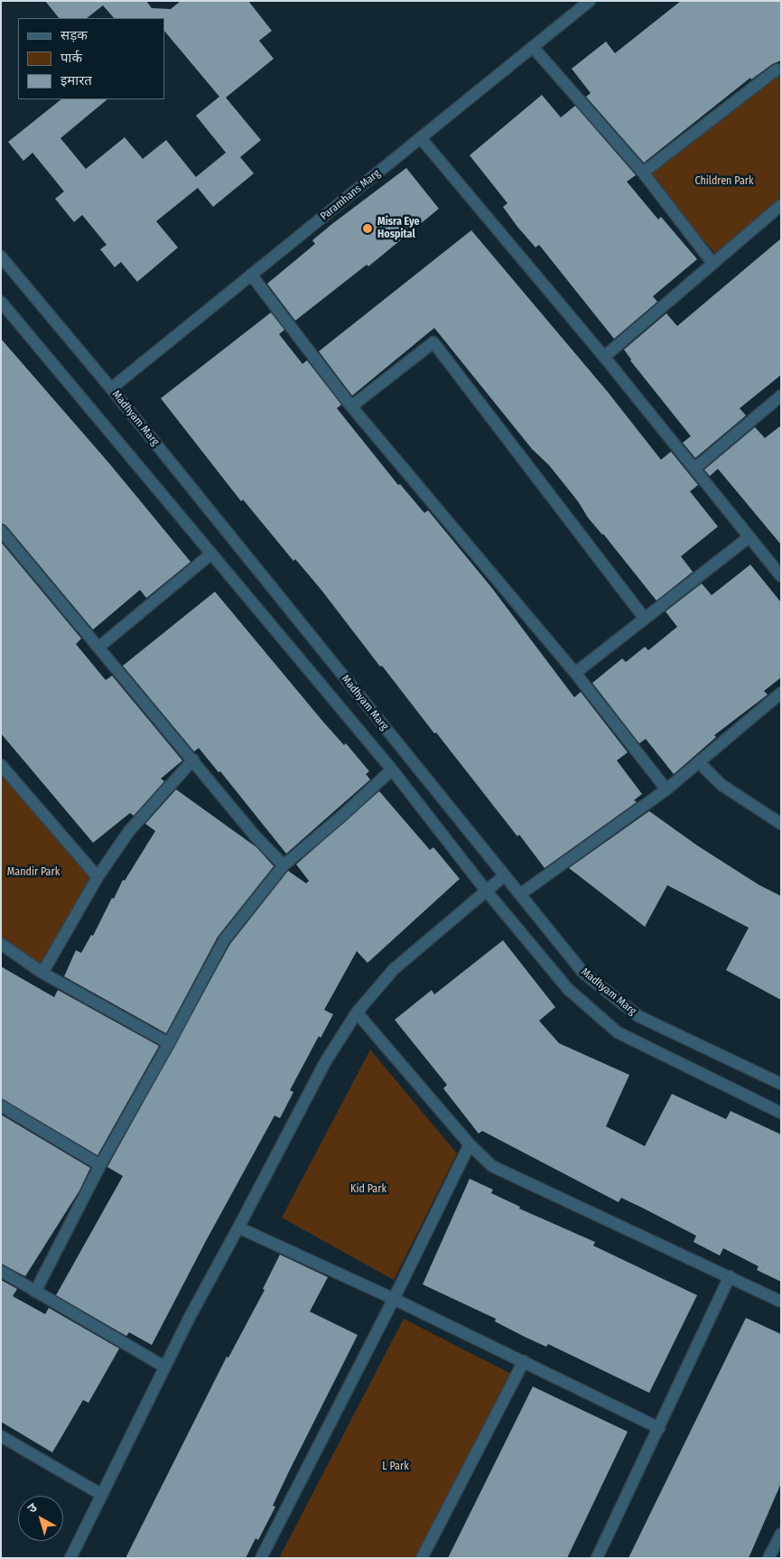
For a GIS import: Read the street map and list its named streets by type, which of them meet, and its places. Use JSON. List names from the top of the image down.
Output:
{
  "streets": {
    "street": ["Paramhans Marg", "Madhyam Marg"]
  },
  "crossings": [
    ["Paramhans Marg", "Madhyam Marg"]
  ],
  "parks": [
    "Children Park",
    "Mandir Park",
    "Kid Park",
    "L Park"
  ],
  "places": ["Misra Eye Hospital"],
  "legend": ["सड़क", "पार्क", "इमारत"],
  "north": "top left"
}
